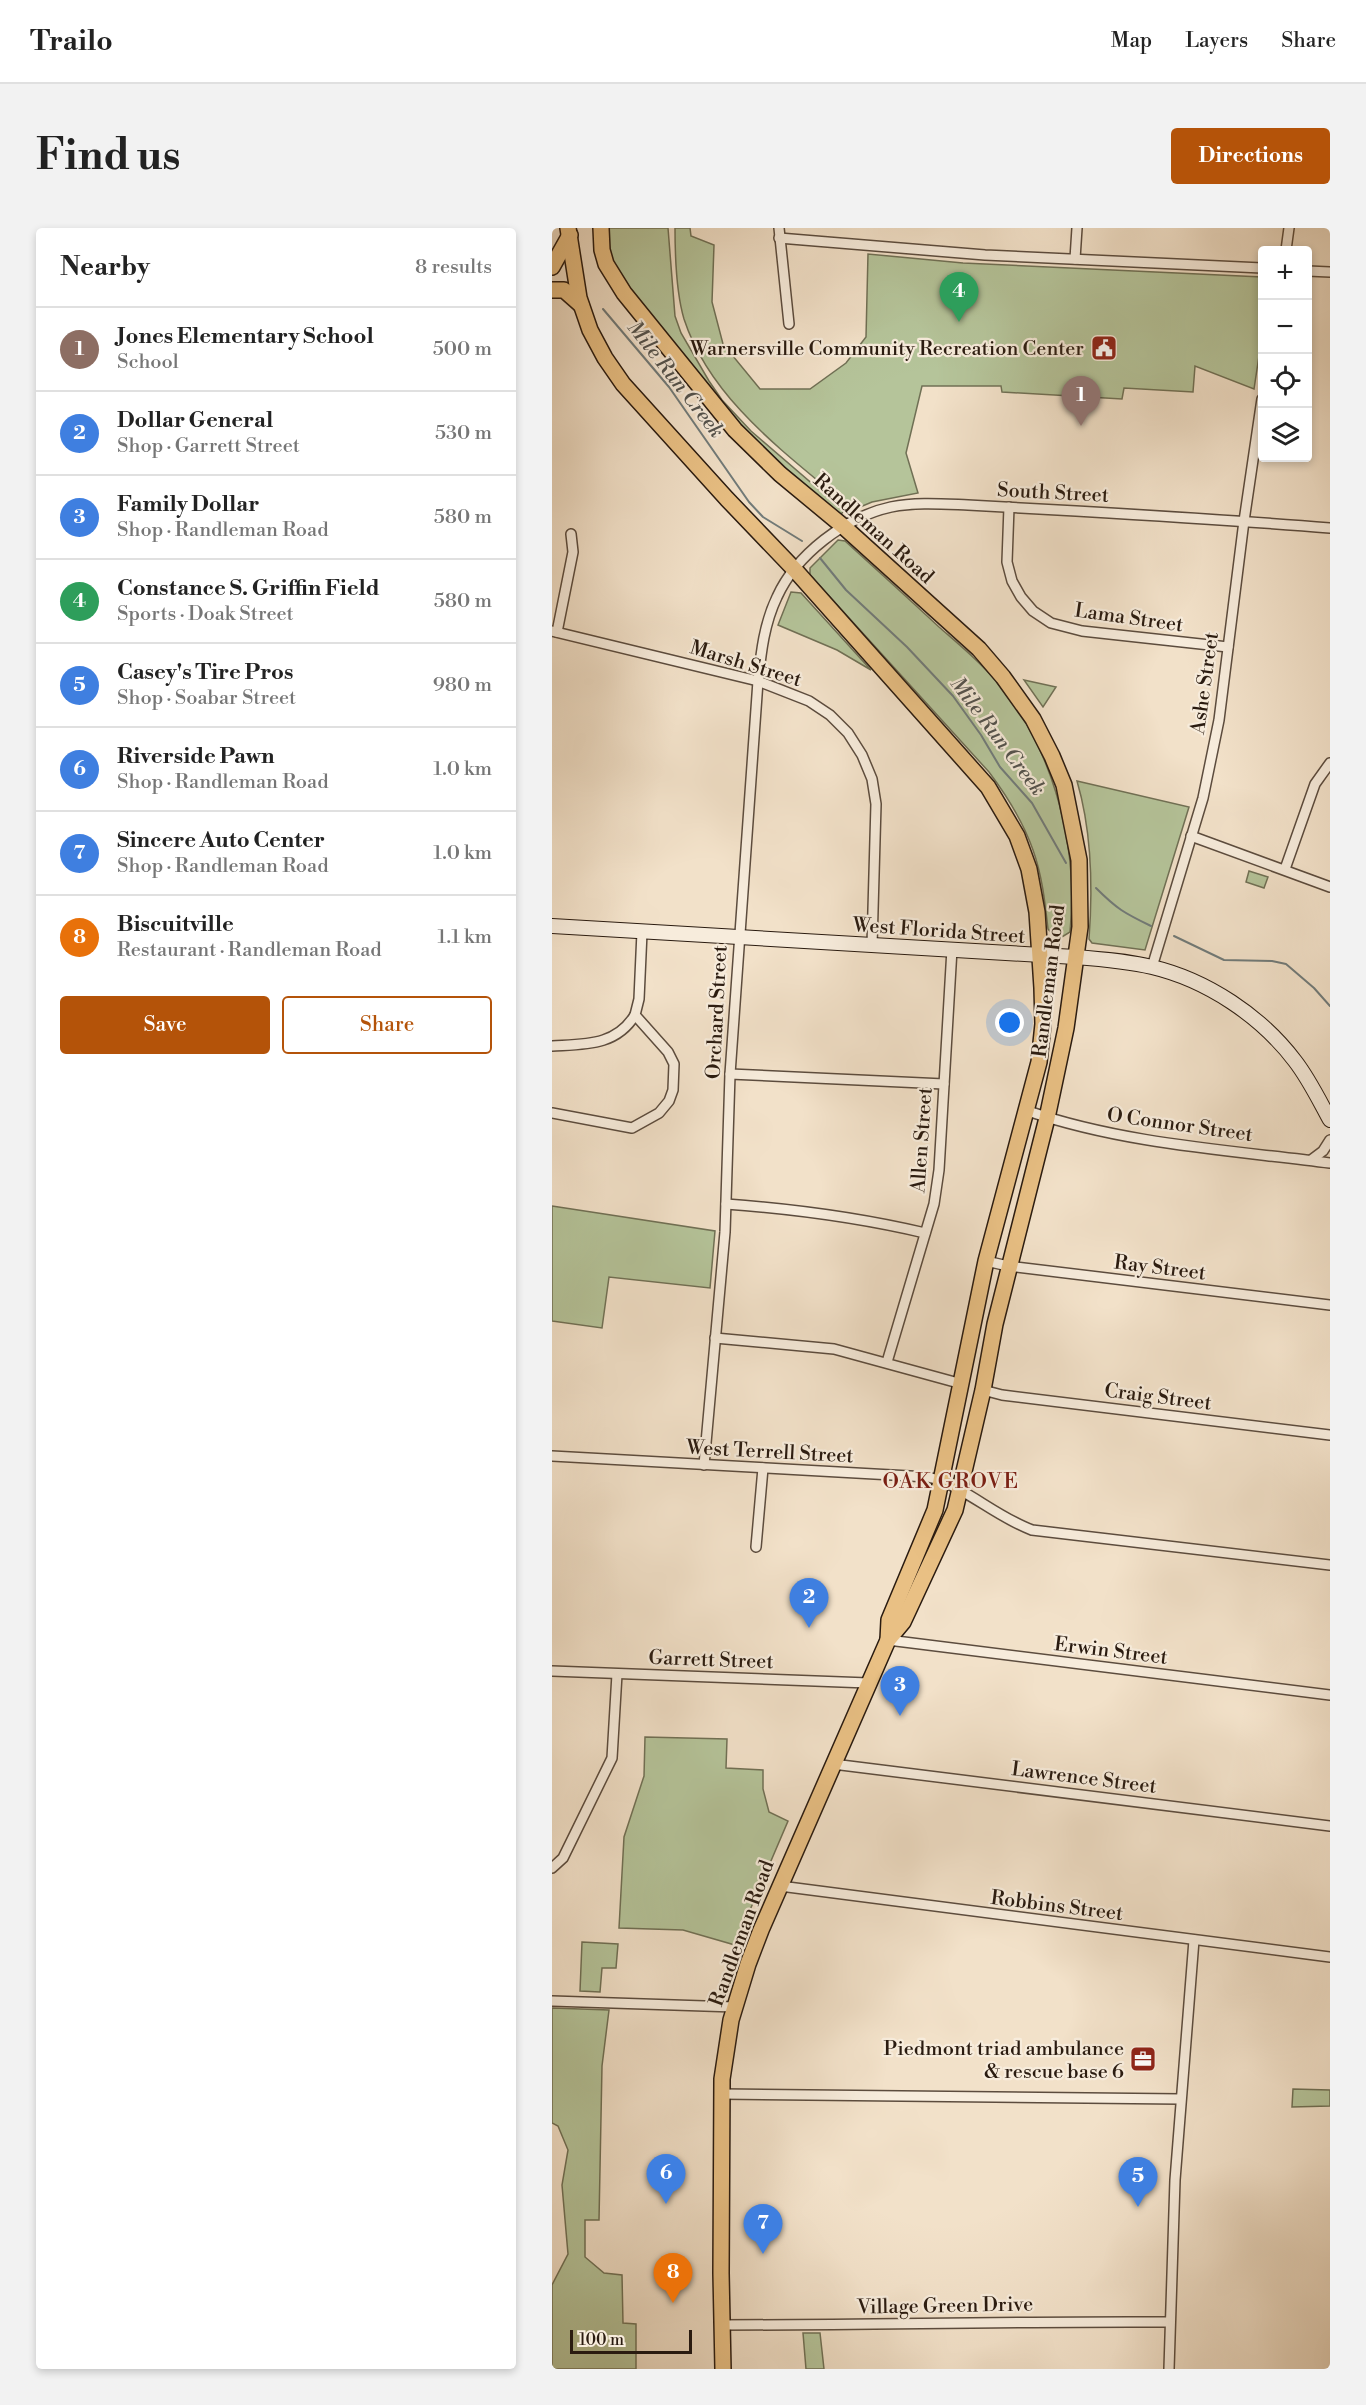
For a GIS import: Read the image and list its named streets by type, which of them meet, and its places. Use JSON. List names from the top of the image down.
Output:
{
  "streets": {
    "main road": ["Randleman Road", "West Florida Street"],
    "street": [
      "South Street",
      "Lama Street",
      "Marsh Street",
      "Ashe Street",
      "Orchard Street",
      "O Connor Street",
      "Allen Street",
      "Ray Street",
      "Craig Street",
      "West Terrell Street",
      "Erwin Street",
      "Garrett Street",
      "Lawrence Street",
      "Robbins Street",
      "Village Green Drive"
    ]
  },
  "crossings": [
    ["South Street", "Randleman Road"],
    ["South Street", "Lama Street"],
    ["South Street", "Ashe Street"],
    ["South Street", "Orchard Street"],
    ["Randleman Road", "West Florida Street"],
    ["Randleman Road", "Orchard Street"],
    ["Randleman Road", "O Connor Street"],
    ["Randleman Road", "Ray Street"],
    ["Randleman Road", "Craig Street"],
    ["Randleman Road", "West Terrell Street"],
    ["Randleman Road", "Erwin Street"],
    ["Randleman Road", "Garrett Street"],
    ["Randleman Road", "Lawrence Street"],
    ["Randleman Road", "Robbins Street"],
    ["Randleman Road", "Village Green Drive"],
    ["Lama Street", "Ashe Street"],
    ["Marsh Street", "West Florida Street"],
    ["Marsh Street", "Orchard Street"],
    ["Ashe Street", "West Florida Street"],
    ["West Florida Street", "Orchard Street"],
    ["West Florida Street", "Allen Street"],
    ["Orchard Street", "West Terrell Street"]
  ],
  "districts": ["OAK GROVE"],
  "water": ["Mile Run Creek"],
  "places": {
    "public building": ["Warnersville Community Recreation Center"],
    "office": ["Piedmont triad ambulance & rescue base 6"]
  },
  "scale_bar": "100 m",
  "page": {
    "header": "Trailo",
    "nav": ["Map", "Layers", "Share"],
    "buttons": [
      "Directions",
      ["Save", "Share"]
    ],
    "title": "Find us",
    "heading": ["Nearby", "8 results"],
    "map_buttons": ["+", "−"],
    "pins": [
      "4",
      "1",
      "2",
      "3",
      "6",
      "5",
      "7",
      "8"
    ],
    "list": [
      {
        "mark": "1",
        "name": "Jones Elementary School",
        "note": "School",
        "value": "500 m"
      },
      {
        "mark": "2",
        "name": "Dollar General",
        "note": "Shop · Garrett Street",
        "value": "530 m"
      },
      {
        "mark": "3",
        "name": "Family Dollar",
        "note": "Shop · Randleman Road",
        "value": "580 m"
      },
      {
        "mark": "4",
        "name": "Constance S. Griffin Field",
        "note": "Sports · Doak Street",
        "value": "580 m"
      },
      {
        "mark": "5",
        "name": "Casey's Tire Pros",
        "note": "Shop · Soabar Street",
        "value": "980 m"
      },
      {
        "mark": "6",
        "name": "Riverside Pawn",
        "note": "Shop · Randleman Road",
        "value": "1.0 km"
      },
      {
        "mark": "7",
        "name": "Sincere Auto Center",
        "note": "Shop · Randleman Road",
        "value": "1.0 km"
      },
      {
        "mark": "8",
        "name": "Biscuitville",
        "note": "Restaurant · Randleman Road",
        "value": "1.1 km"
      }
    ],
    "scale": "100 m"
  }
}
